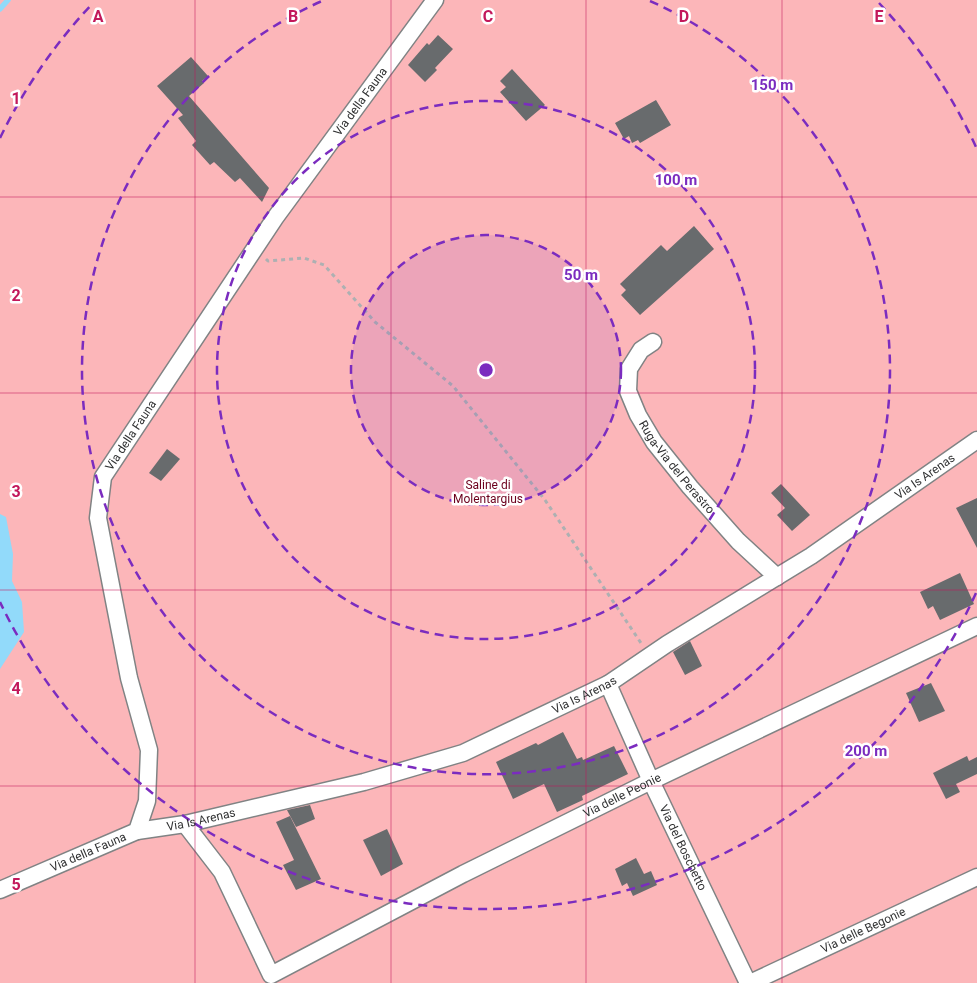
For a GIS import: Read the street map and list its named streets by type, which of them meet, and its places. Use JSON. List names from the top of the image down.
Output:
{
  "streets": {
    "street": [
      "Via della Fauna",
      "Ruga-Via del Perastro",
      "Via Is Arenas",
      "Via delle Peonie",
      "Via del Boschetto",
      "Via delle Begonie"
    ]
  },
  "crossings": [
    ["Via della Fauna", "Via Is Arenas"],
    ["Ruga-Via del Perastro", "Via Is Arenas"],
    ["Via Is Arenas", "Via delle Peonie"],
    ["Via Is Arenas", "Via del Boschetto"],
    ["Via delle Peonie", "Via del Boschetto"],
    ["Via del Boschetto", "Via delle Begonie"]
  ],
  "parks": ["Saline di Molentargius"],
  "grid": {
    "columns": [
      "A",
      "B",
      "C",
      "D",
      "E"
    ],
    "rows": [
      "1",
      "2",
      "3",
      "4",
      "5"
    ]
  },
  "rings": [
    "150 m",
    "100 m",
    "50 m",
    "200 m"
  ]
}
